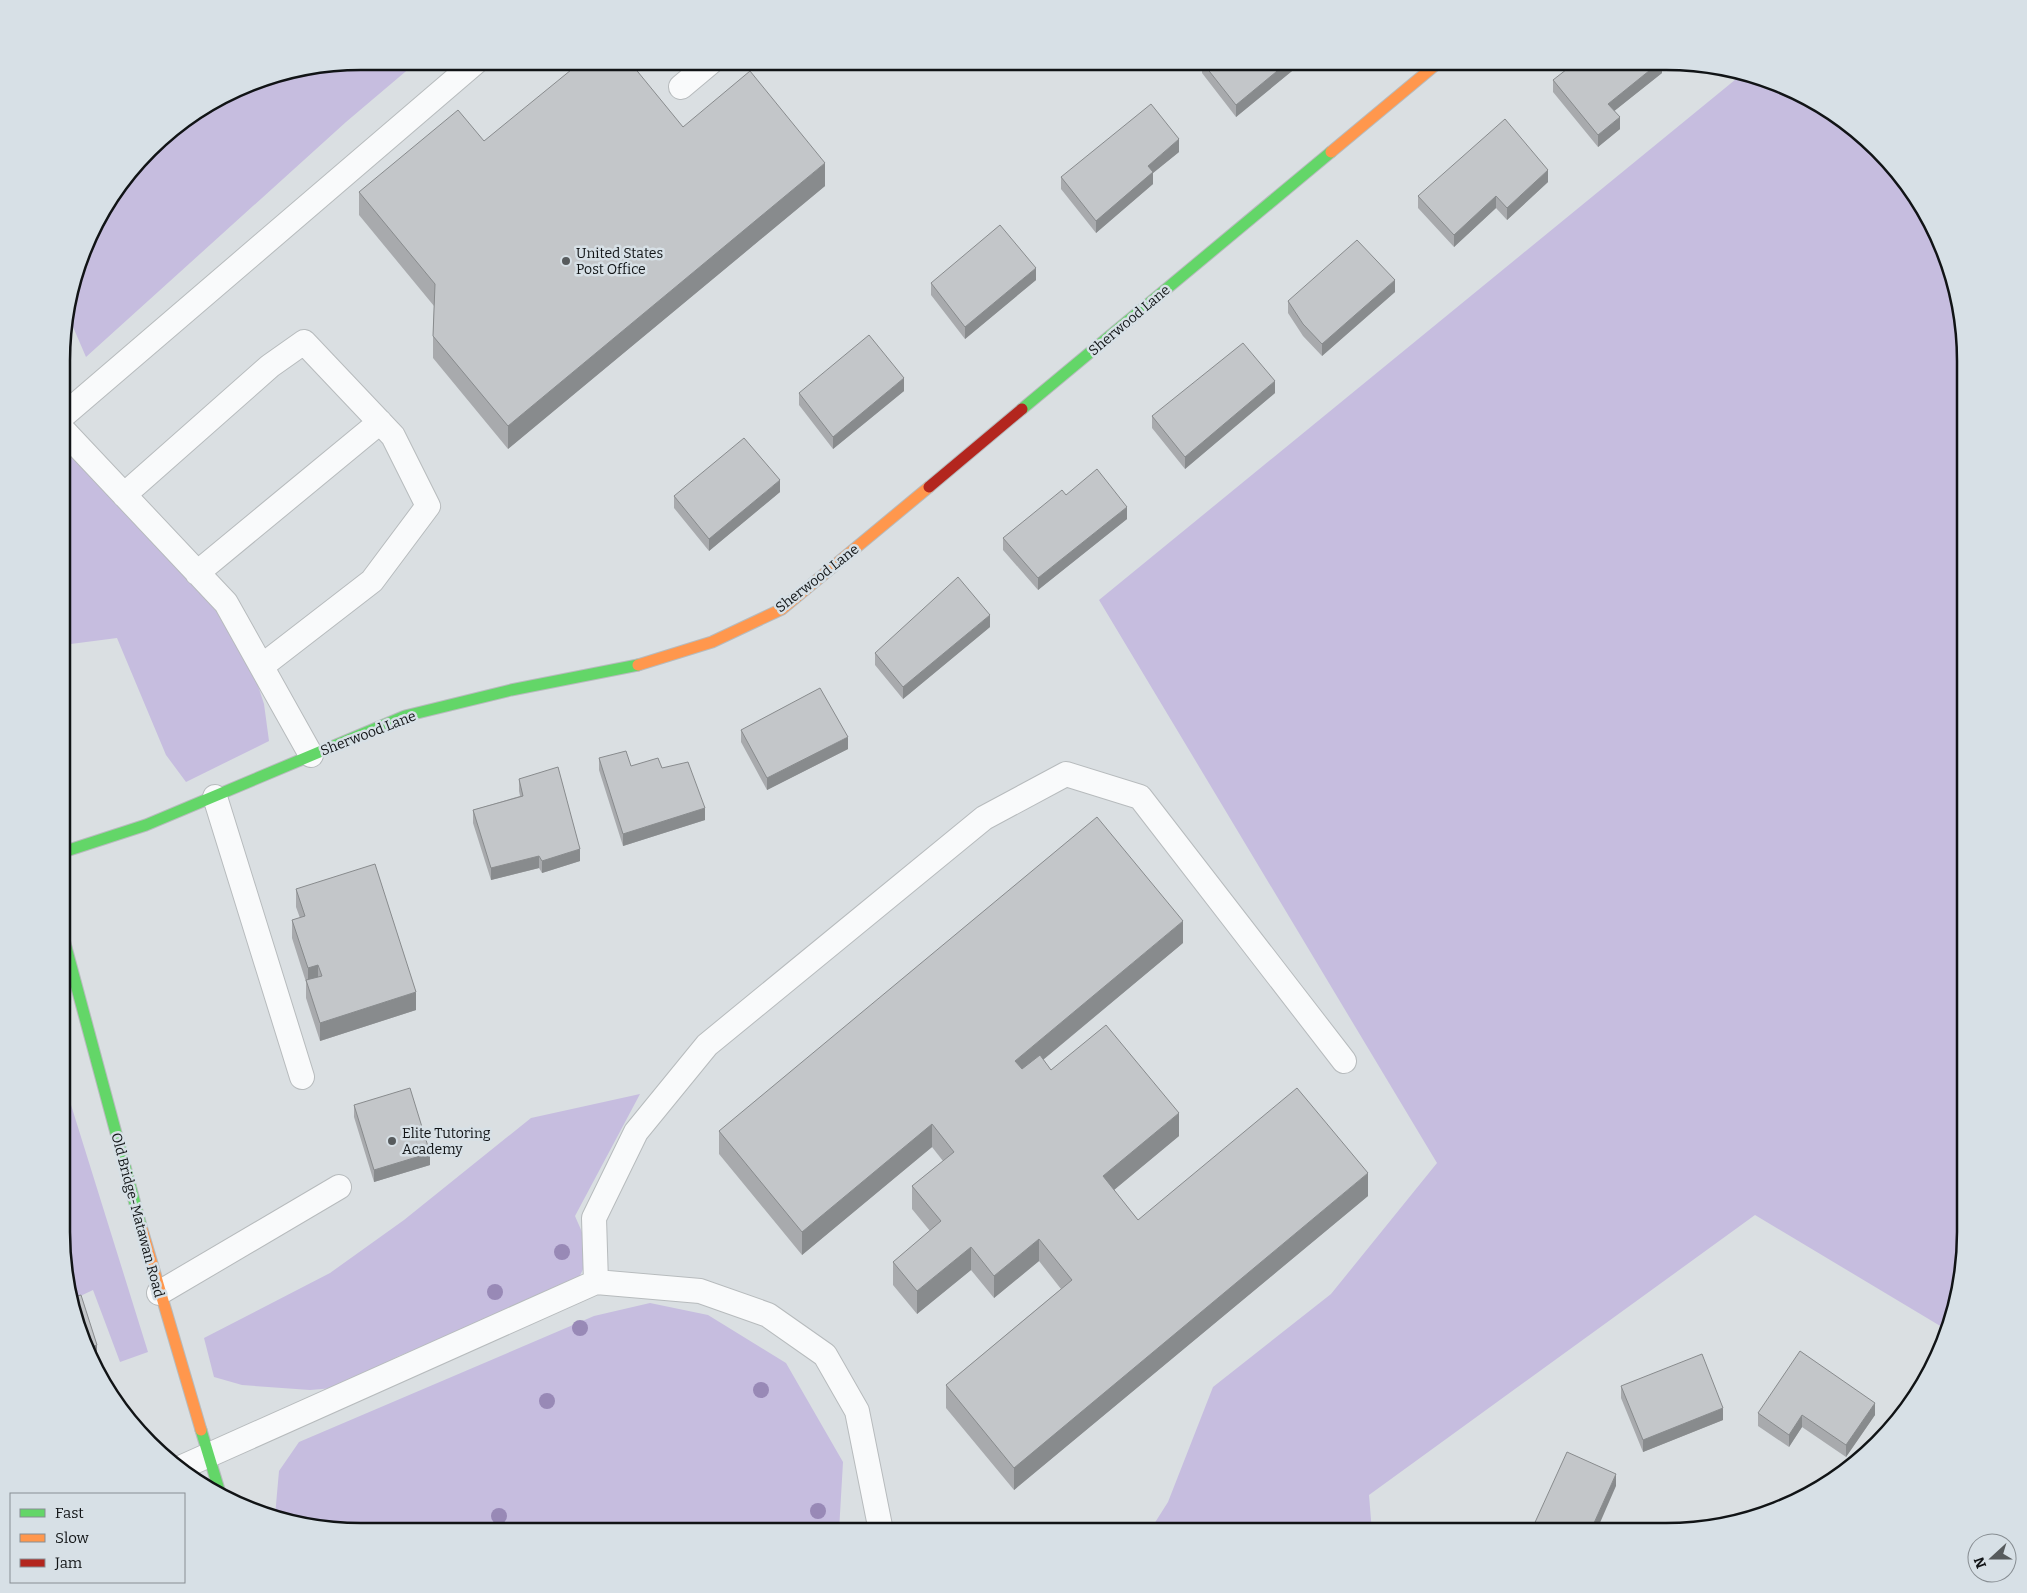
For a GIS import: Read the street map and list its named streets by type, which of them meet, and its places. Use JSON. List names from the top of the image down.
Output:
{
  "streets": {
    "street": ["Sherwood Lane", "Old Bridge-Matawan Road"]
  },
  "places": ["United States Post Office", "Elite Tutoring Academy"],
  "legend": ["Fast", "Slow", "Jam"],
  "north": "left"
}
